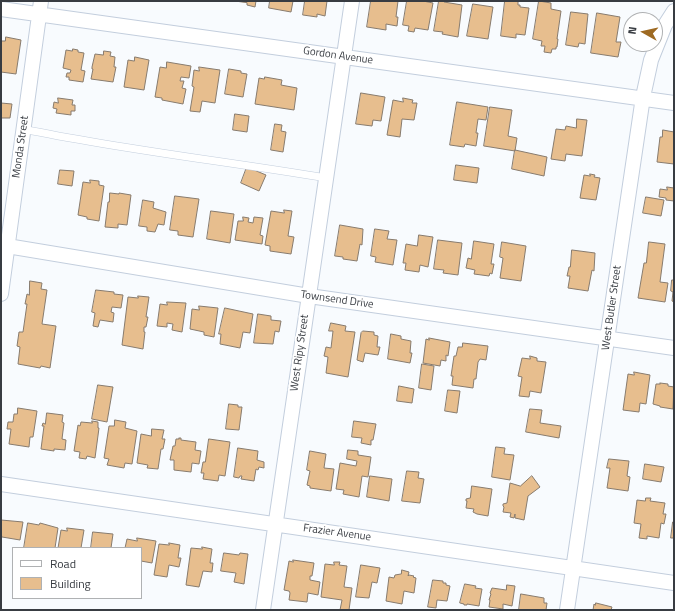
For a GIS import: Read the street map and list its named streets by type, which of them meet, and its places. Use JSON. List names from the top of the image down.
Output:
{
  "streets": {
    "street": [
      "Gordon Avenue",
      "Monda Street",
      "Townsend Drive",
      "West Butler Street",
      "West Ripy Street",
      "Frazier Avenue"
    ]
  },
  "crossings": [
    ["Gordon Avenue", "Monda Street"],
    ["Gordon Avenue", "West Butler Street"],
    ["Gordon Avenue", "West Ripy Street"],
    ["Monda Street", "Townsend Drive"],
    ["Townsend Drive", "West Butler Street"],
    ["Townsend Drive", "West Ripy Street"],
    ["West Butler Street", "Frazier Avenue"],
    ["West Ripy Street", "Frazier Avenue"]
  ],
  "legend": ["Road", "Building"],
  "north": "left"
}
